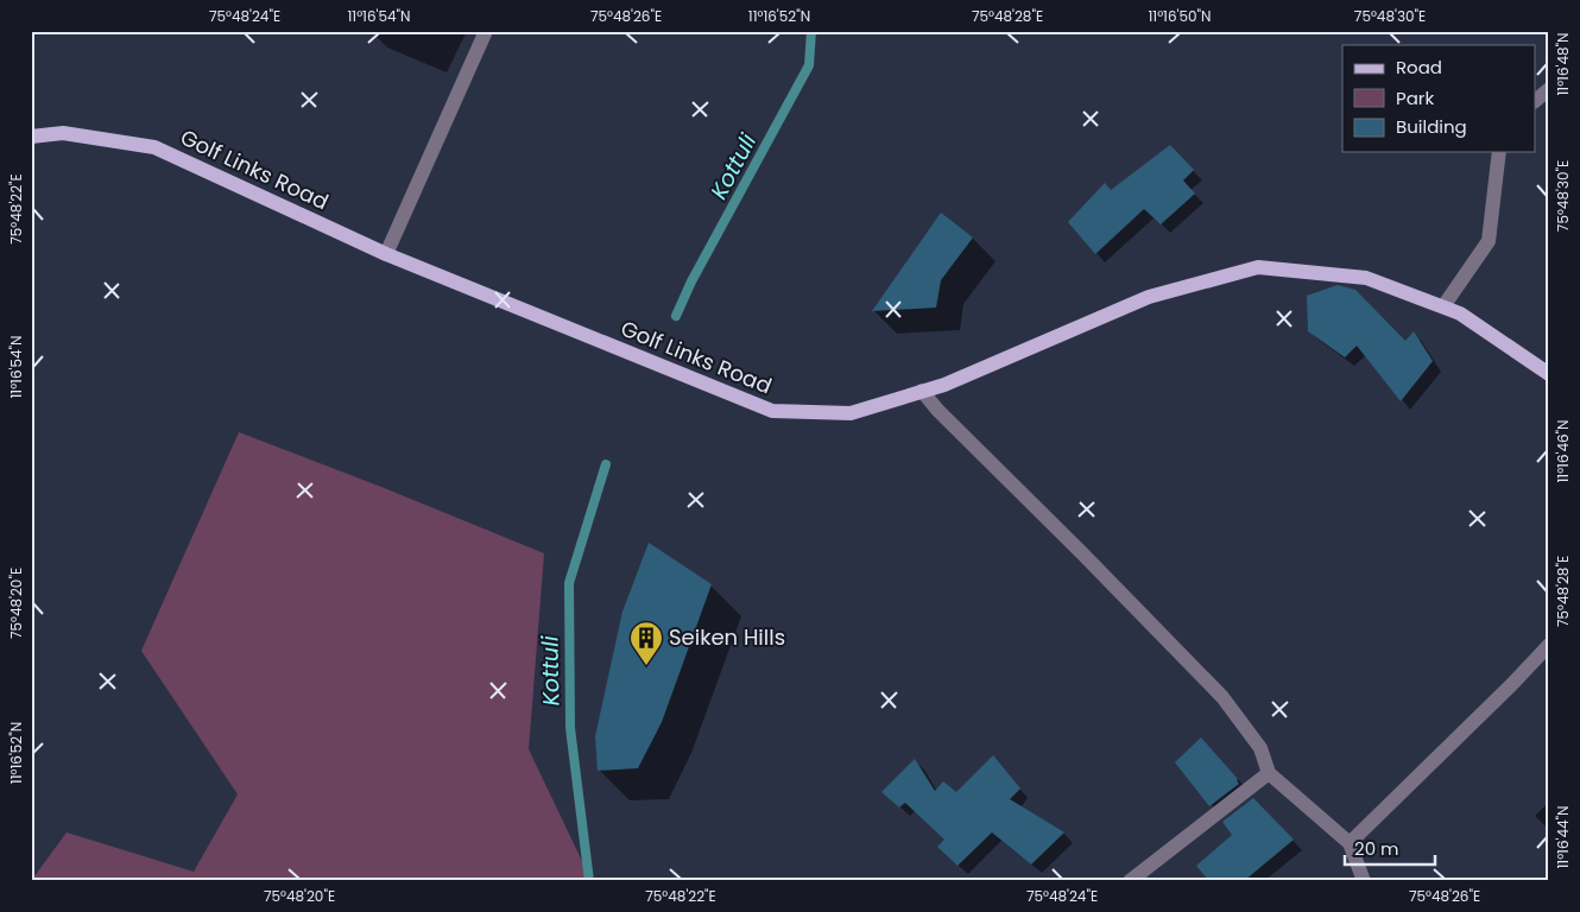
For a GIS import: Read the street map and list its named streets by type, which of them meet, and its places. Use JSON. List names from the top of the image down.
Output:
{
  "streets": {
    "main road": ["Golf Links Road"]
  },
  "water": ["Kottuli"],
  "places": {
    "building": ["Seiken Hills"]
  },
  "legend": ["Road", "Park", "Building"],
  "scale_bar": "20 m",
  "coordinates": [
    "75°48'24\"E",
    "11°16'54\"N",
    "75°48'26\"E",
    "11°16'52\"N",
    "75°48'28\"E",
    "11°16'50\"N",
    "75°48'30\"E",
    "11°16'48\"N",
    "75°48'22\"E",
    "11°16'46\"N",
    "75°48'20\"E",
    "11°16'44\"N"
  ]
}
